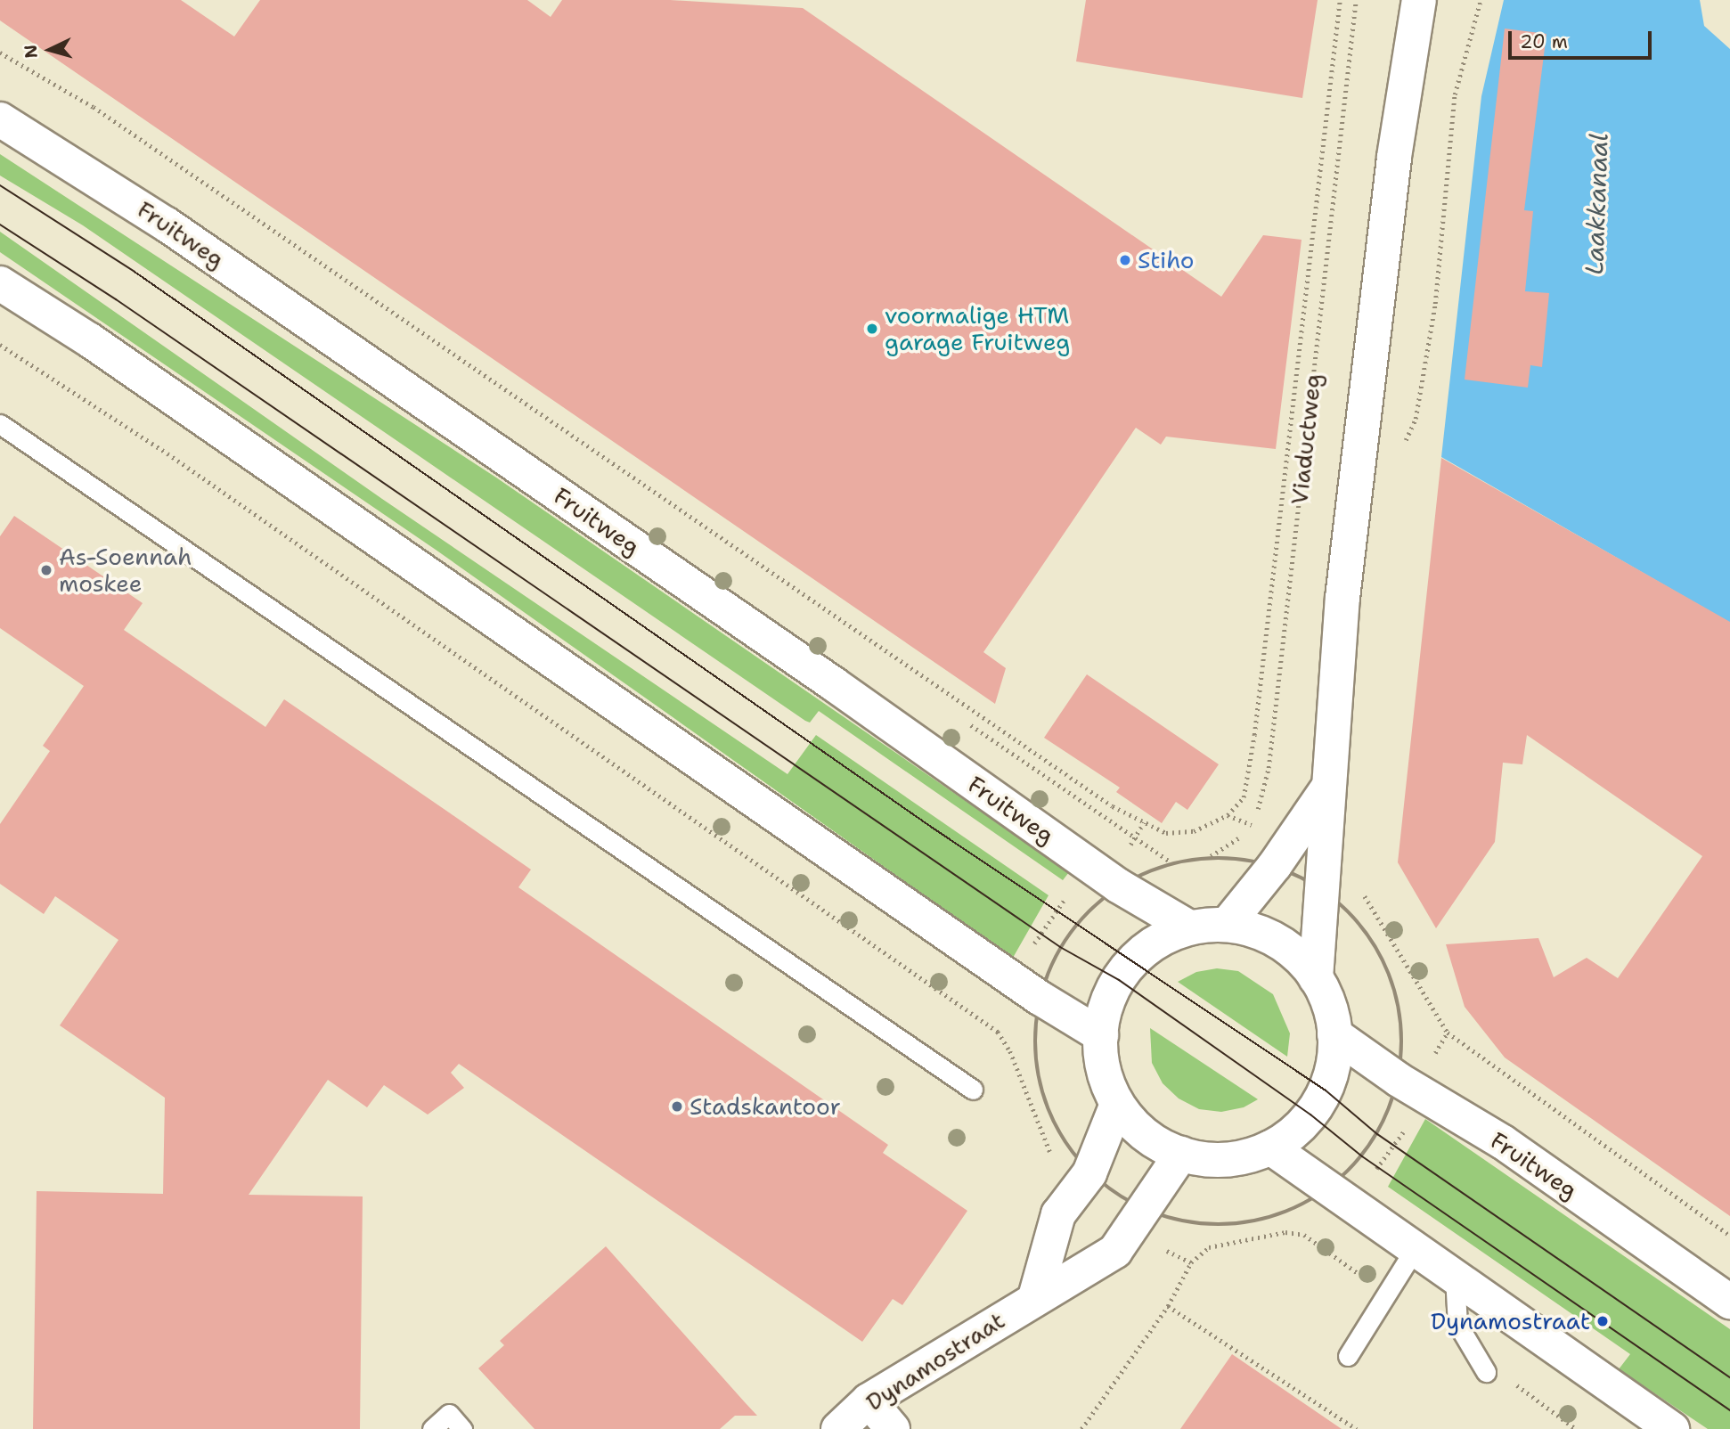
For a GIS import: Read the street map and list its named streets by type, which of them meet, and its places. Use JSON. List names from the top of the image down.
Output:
{
  "streets": {
    "street": ["Fruitweg", "Dynamostraat"],
    "path": ["Viaductweg"]
  },
  "water": ["Laakkanaal"],
  "places": [
    "Stiho",
    "voormalige HTM garage Fruitweg",
    "As-Soennah moskee",
    "Stadskantoor",
    "Dynamostraat"
  ],
  "scale_bar": "20 m",
  "north": "left"
}
